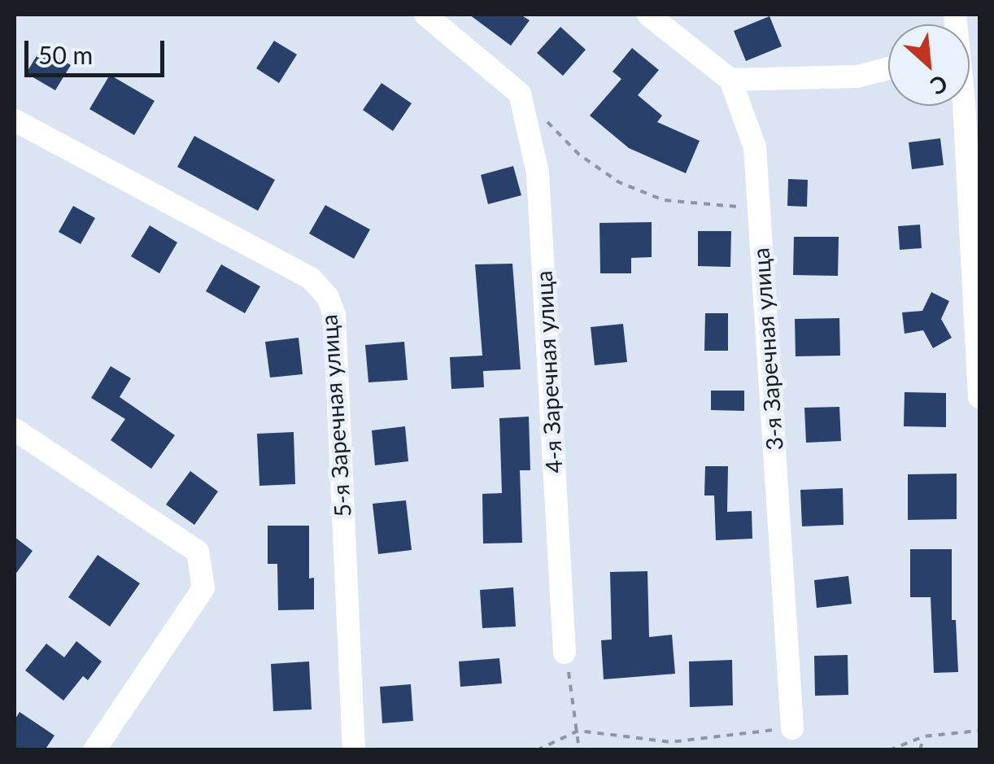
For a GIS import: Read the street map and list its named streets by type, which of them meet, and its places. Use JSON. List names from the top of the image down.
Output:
{
  "streets": {
    "street": ["3-я Заречная улица", "4-я Заречная улица", "5-я Заречная улица"]
  },
  "scale_bar": "50 m",
  "north": "bottom right"
}
